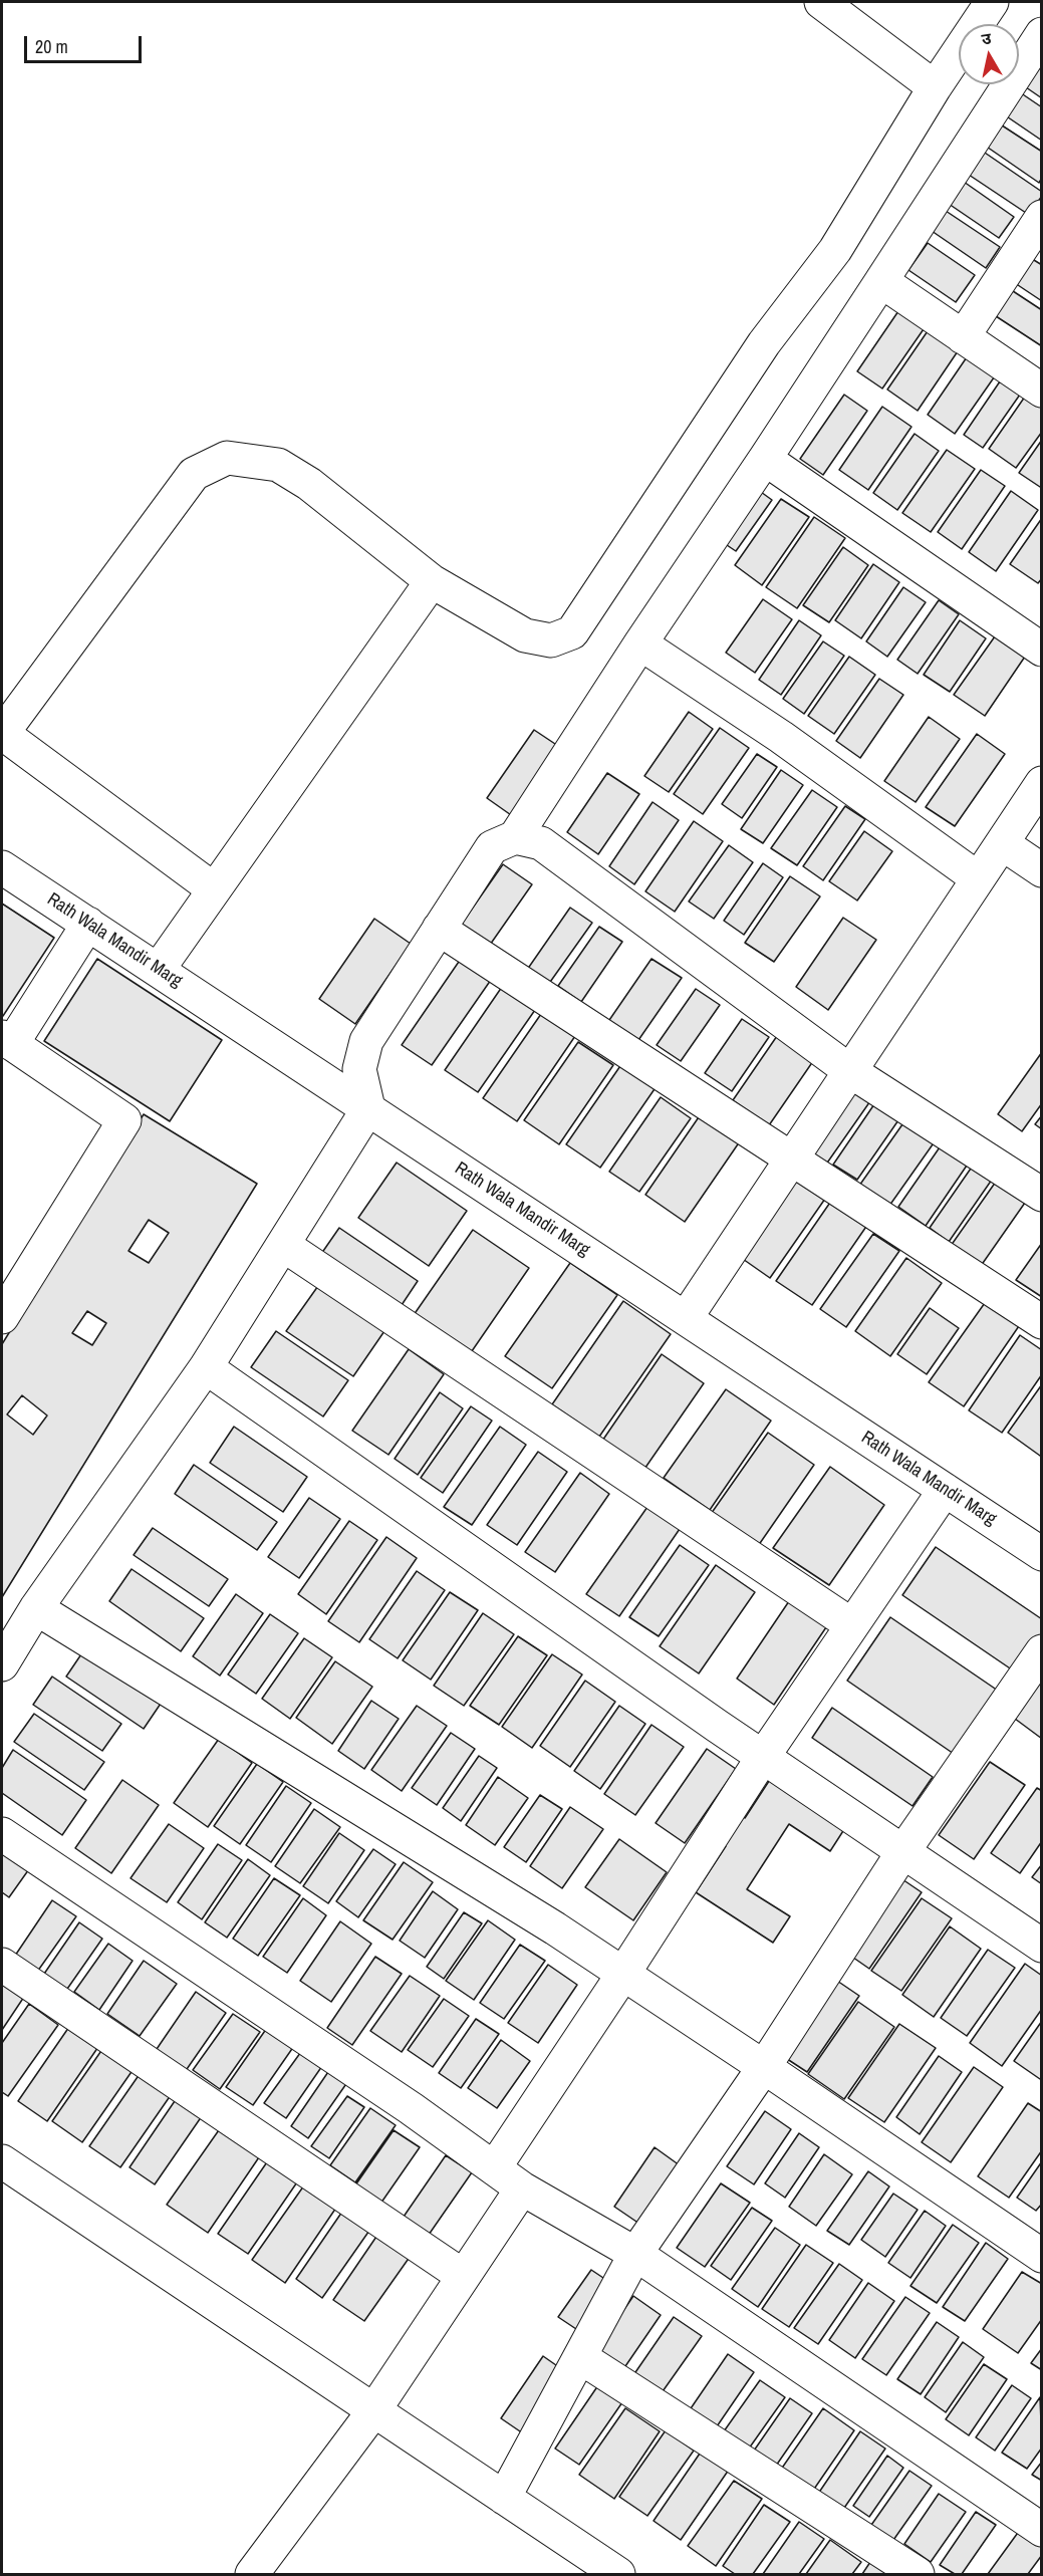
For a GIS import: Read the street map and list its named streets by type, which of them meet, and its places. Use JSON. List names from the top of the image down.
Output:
{
  "streets": {
    "street": ["Rath Wala Mandir Marg"]
  },
  "scale_bar": "20 m",
  "north": "top"
}
